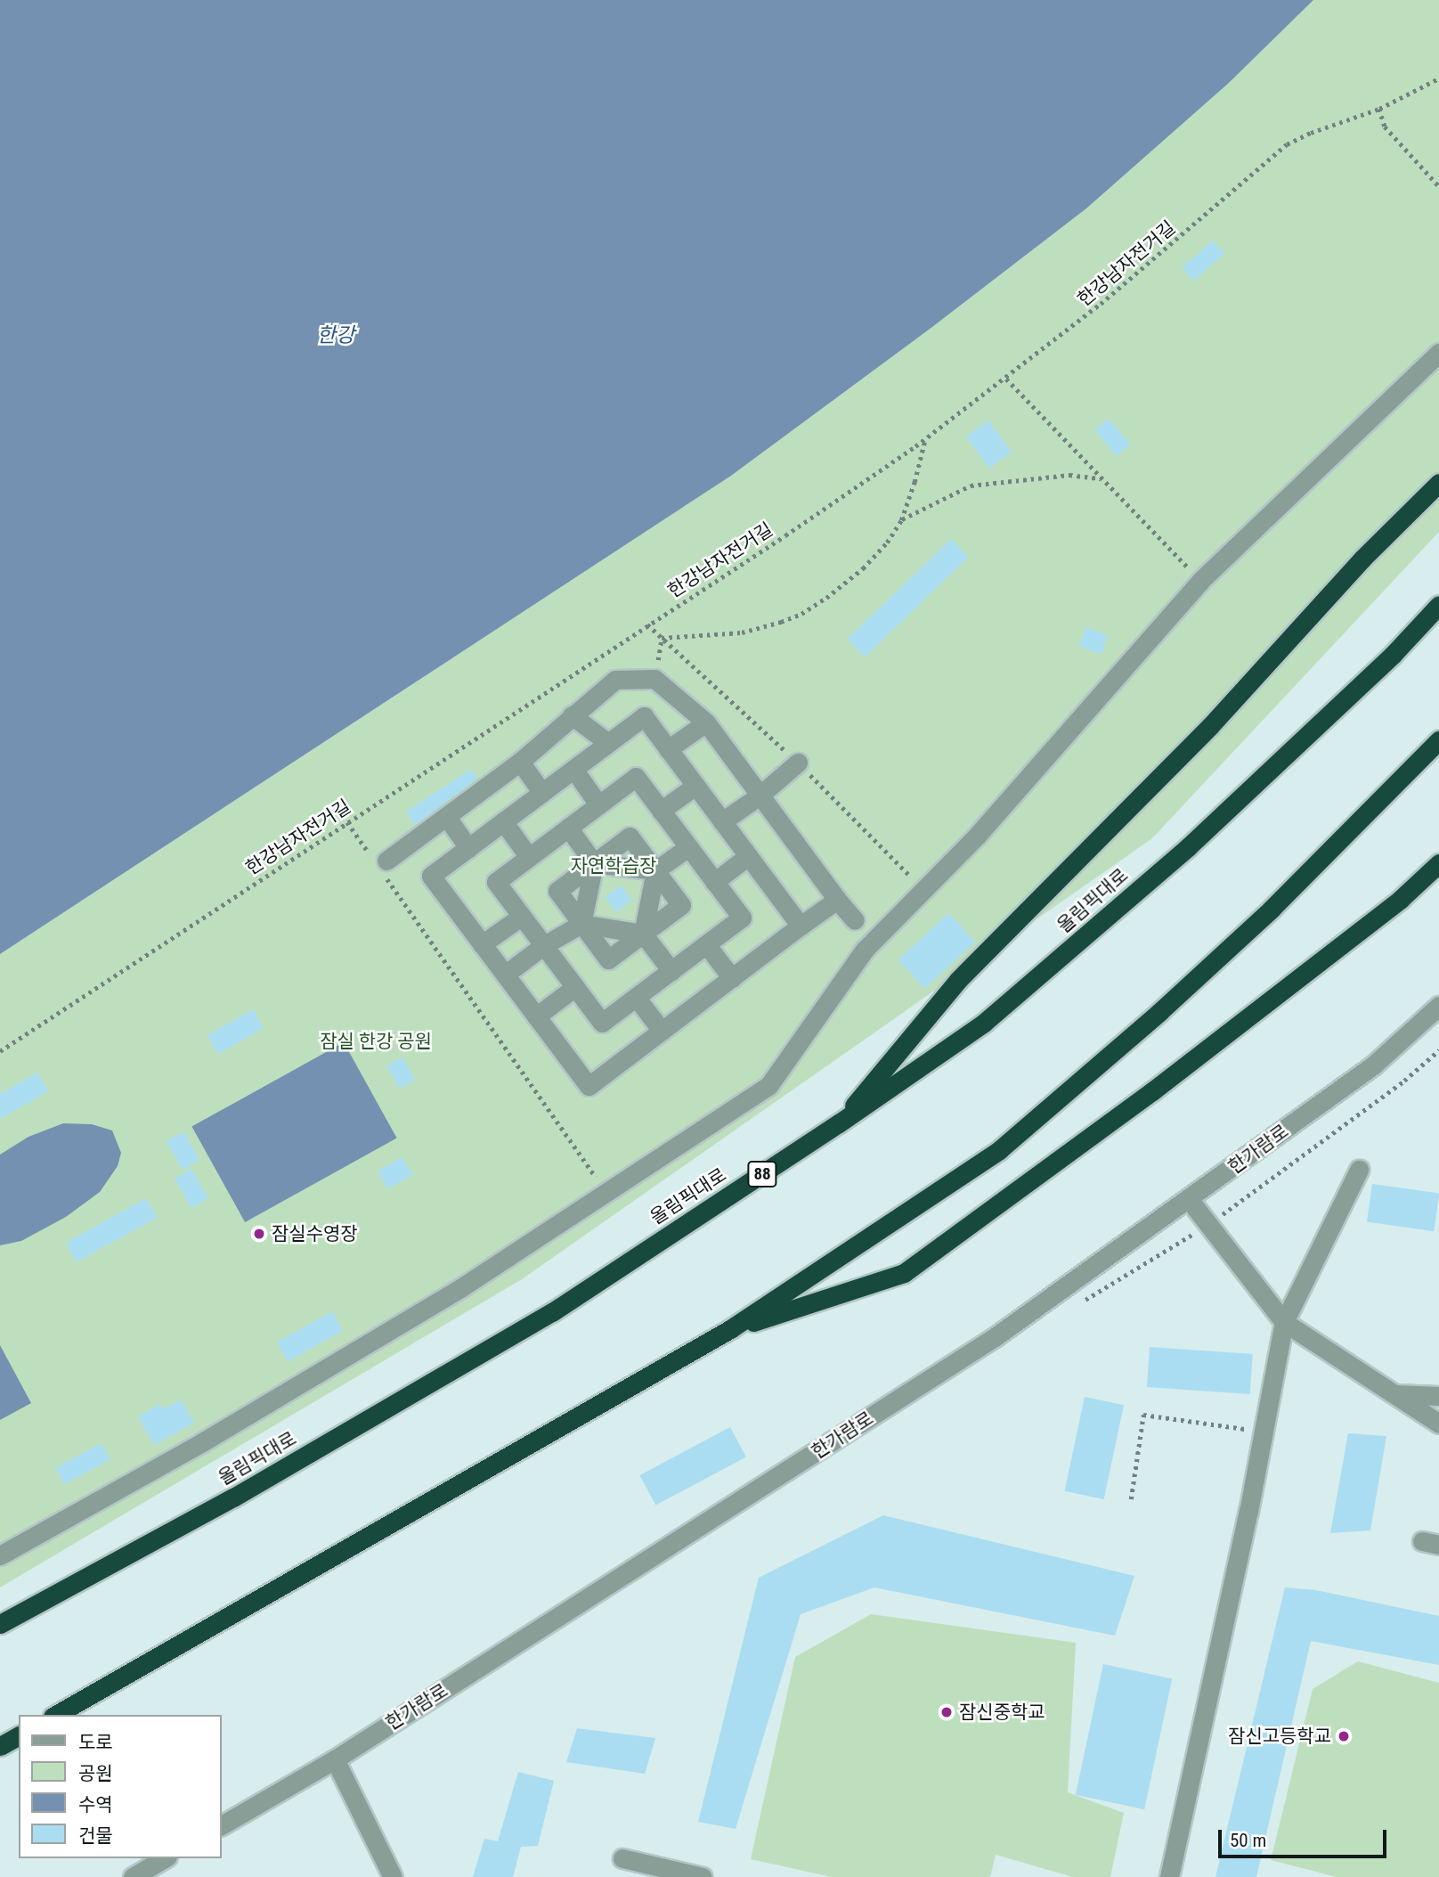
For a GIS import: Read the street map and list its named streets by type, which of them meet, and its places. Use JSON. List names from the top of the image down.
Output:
{
  "streets": {
    "highway": ["올림픽대로", "88"],
    "street": ["한가람로"],
    "path": ["한강남자전거길"]
  },
  "water": ["한강"],
  "parks": ["자연학습장", "잠실 한강 공원"],
  "places": ["잠실수영장", "잠신중학교", "잠신고등학교"],
  "legend": [
    "도로",
    "공원",
    "수역",
    "건물"
  ],
  "scale_bar": "50 m"
}
